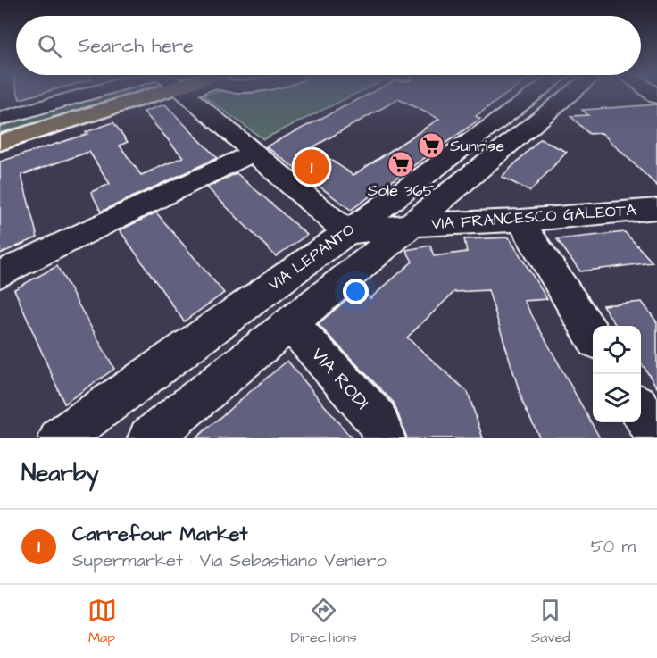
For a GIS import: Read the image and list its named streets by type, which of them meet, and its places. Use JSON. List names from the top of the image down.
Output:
{
  "streets": {
    "street": ["VIA FRANCESCO GALEOTA", "VIA LEPANTO", "VIA RODI"]
  },
  "crossings": [
    ["VIA FRANCESCO GALEOTA", "VIA LEPANTO"]
  ],
  "places": {
    "supermarket": ["Sunrise", "Sole 365"]
  },
  "page": {
    "search": "Search here",
    "pins": "1",
    "heading": "Nearby",
    "list": [
      {
        "mark": "1",
        "name": "Carrefour Market",
        "note": "Supermarket · Via Sebastiano Veniero",
        "value": "50 m"
      }
    ],
    "nav": ["Map", "Directions", "Saved"]
  }
}
